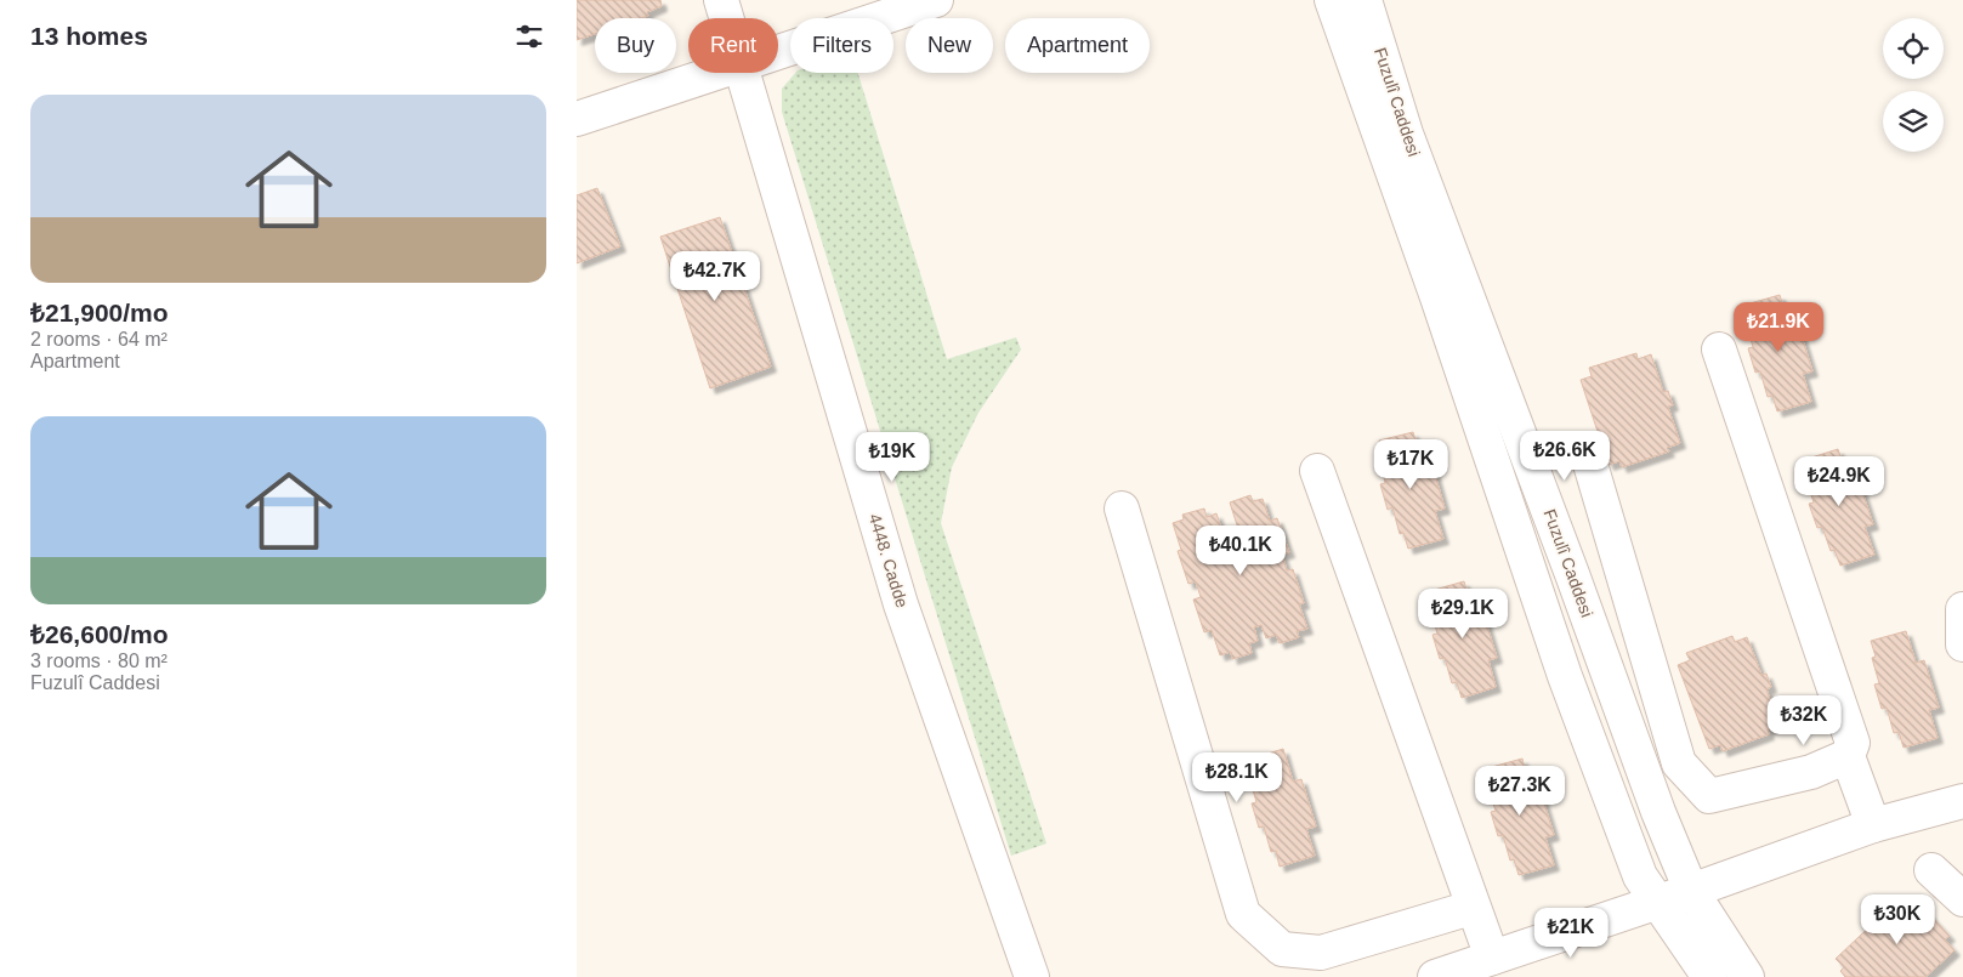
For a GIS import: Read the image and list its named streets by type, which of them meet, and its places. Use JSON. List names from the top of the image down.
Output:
{
  "streets": {
    "street": ["Fuzulî Caddesi", "4448. Cadde"]
  },
  "page": {
    "heading": "13 homes",
    "chip": [
      "Buy",
      "Rent",
      "Filters",
      "New",
      "Apartment"
    ],
    "list": [
      {
        "name": "₺21,900/mo",
        "note": "2 rooms · 64 m² · Apartment"
      },
      {
        "name": "₺26,600/mo",
        "note": "3 rooms · 80 m² · Fuzulî Caddesi"
      }
    ],
    "price": [
      "₺42.7K",
      "₺21.9K",
      "₺26.6K",
      "₺19K",
      "₺17K",
      "₺24.9K",
      "₺40.1K",
      "₺29.1K",
      "₺32K",
      "₺28.1K",
      "₺27.3K",
      "₺30K",
      "₺21K"
    ]
  }
}
